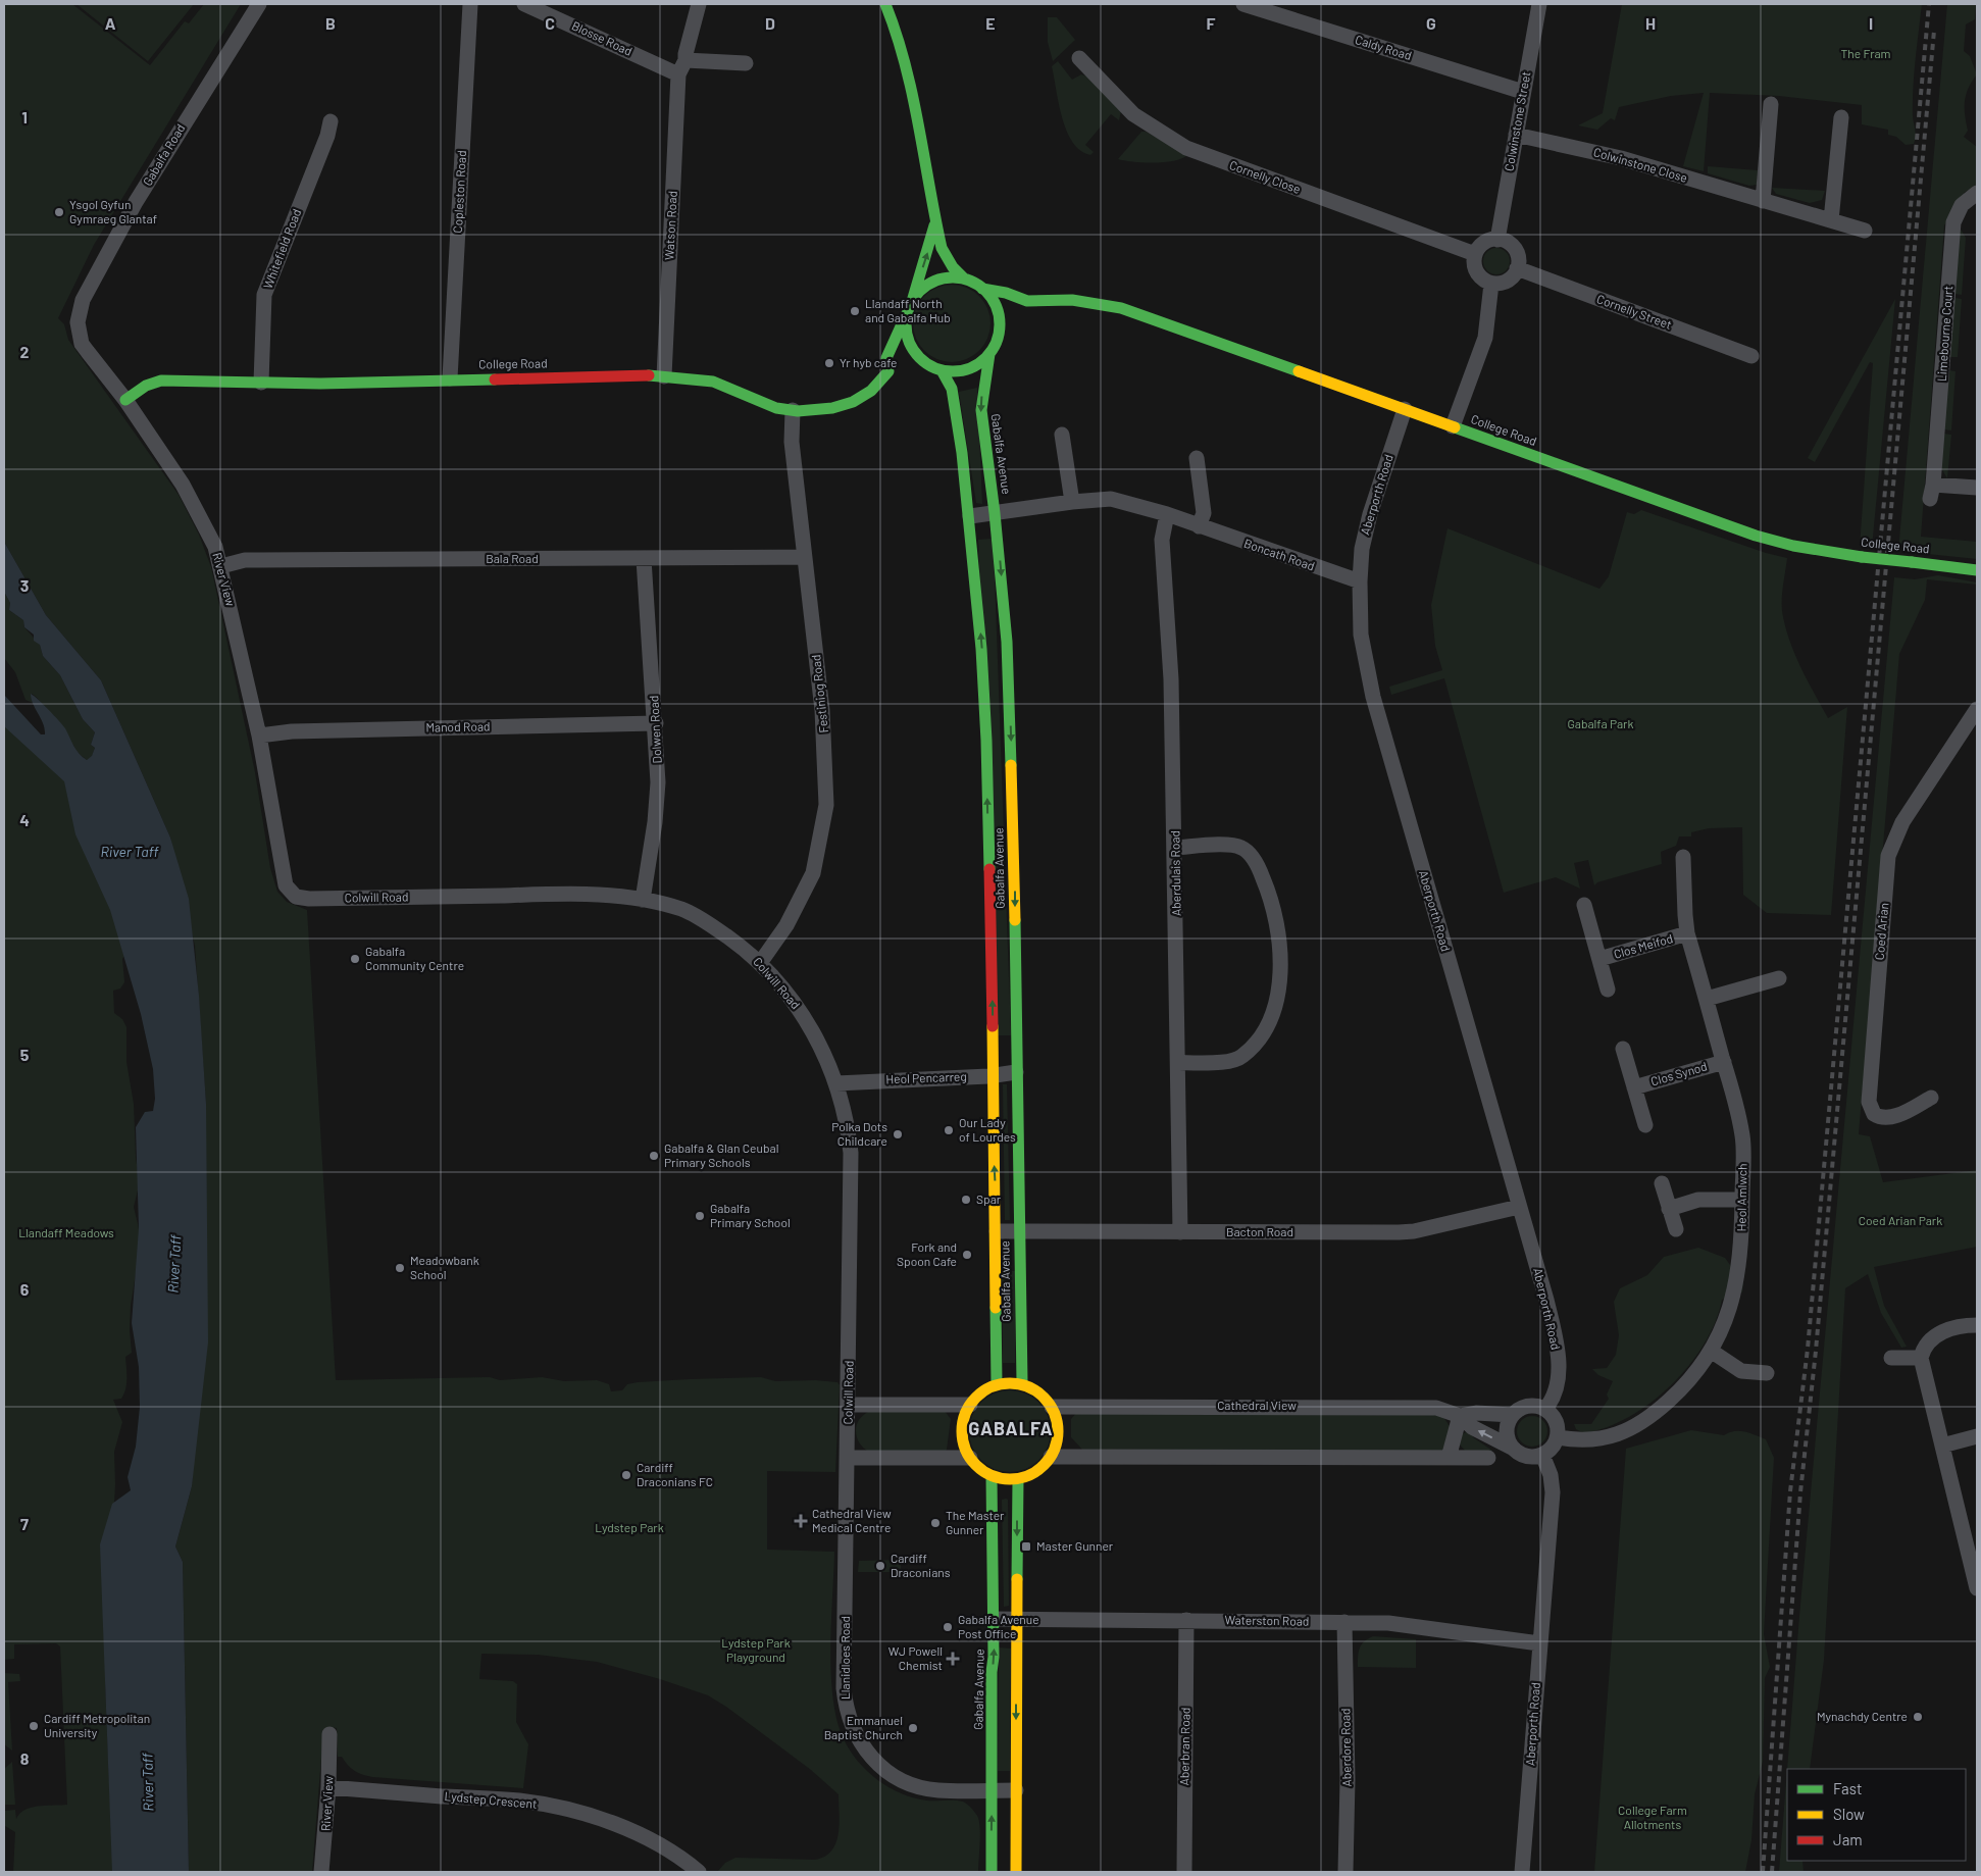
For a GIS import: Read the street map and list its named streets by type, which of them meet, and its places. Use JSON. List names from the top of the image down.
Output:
{
  "streets": {
    "street": [
      "Blosse Road",
      "Caldy Road",
      "Colwinstone Street",
      "Gabalfa Road",
      "Colwinstone Close",
      "Cornelly Close",
      "Copleston Road",
      "Watson Road",
      "Whitefield Road",
      "Cornelly Street",
      "Limebourne Court",
      "College Road",
      "Gabalfa Avenue",
      "Aberporth Road",
      "Boncath Road",
      "Bala Road",
      "River View",
      "Festiniog Road",
      "Manod Road",
      "Dolwen Road",
      "Aberdulais Road",
      "Colwill Road",
      "Coed Arian",
      "Clos Meifod",
      "Clos Synod",
      "Heol Pencarreg",
      "Heol Amlwch",
      "Bacton Road",
      "Cathedral View",
      "Waterston Road",
      "Llanidloes Road",
      "Aberbran Road",
      "Aberdore Road",
      "Lydstep Crescent"
    ]
  },
  "crossings": [
    ["Blosse Road", "Watson Road"],
    ["Caldy Road", "Colwinstone Street"],
    ["Colwinstone Street", "Colwinstone Close"],
    ["Colwinstone Street", "Cornelly Close"],
    ["Colwinstone Street", "Cornelly Street"],
    ["Gabalfa Road", "River View"],
    ["Cornelly Close", "Cornelly Street"],
    ["Copleston Road", "College Road"],
    ["Watson Road", "College Road"],
    ["Whitefield Road", "College Road"],
    ["College Road", "Gabalfa Avenue"],
    ["College Road", "Aberporth Road"],
    ["College Road", "River View"],
    ["College Road", "Festiniog Road"],
    ["Gabalfa Avenue", "Boncath Road"],
    ["Gabalfa Avenue", "Heol Pencarreg"],
    ["Gabalfa Avenue", "Bacton Road"],
    ["Gabalfa Avenue", "Cathedral View"],
    ["Gabalfa Avenue", "Waterston Road"],
    ["Gabalfa Avenue", "Llanidloes Road"],
    ["Aberporth Road", "Boncath Road"],
    ["Aberporth Road", "Heol Amlwch"],
    ["Aberporth Road", "Bacton Road"],
    ["Aberporth Road", "Cathedral View"],
    ["Aberporth Road", "Waterston Road"],
    ["Boncath Road", "Aberdulais Road"],
    ["Bala Road", "River View"],
    ["Bala Road", "Festiniog Road"],
    ["Bala Road", "Dolwen Road"],
    ["River View", "Manod Road"],
    ["River View", "Colwill Road"],
    ["River View", "Lydstep Crescent"],
    ["Festiniog Road", "Colwill Road"],
    ["Manod Road", "Dolwen Road"],
    ["Dolwen Road", "Colwill Road"],
    ["Aberdulais Road", "Bacton Road"],
    ["Colwill Road", "Heol Pencarreg"],
    ["Colwill Road", "Llanidloes Road"],
    ["Clos Meifod", "Heol Amlwch"],
    ["Clos Synod", "Heol Amlwch"],
    ["Heol Amlwch", "Cathedral View"],
    ["Waterston Road", "Aberbran Road"],
    ["Waterston Road", "Aberdore Road"]
  ],
  "districts": ["GABALFA"],
  "water": ["River Taff"],
  "parks": [
    "The Fram",
    "Gabalfa Park",
    "Coed Arian Park",
    "Llandaff Meadows",
    "Lydstep Park",
    "Lydstep Park Playground",
    "College Farm Allotments"
  ],
  "places": {
    "other": [
      "Ysgol Gyfun Gymraeg Glantaf",
      "Llandaff North and Gabalfa Hub",
      "Yr hyb cafe",
      "Gabalfa Community Centre",
      "Our Lady of Lourdes",
      "Polka Dots Childcare",
      "Gabalfa & Glan Ceubal Primary Schools",
      "Spar",
      "Gabalfa Primary School",
      "Fork and Spoon Cafe",
      "Meadowbank School",
      "Cardiff Draconians FC",
      "The Master Gunner",
      "Cardiff Draconians",
      "Gabalfa Avenue Post Office",
      "Mynachdy Centre",
      "Cardiff Metropolitan University",
      "Emmanuel Baptist Church"
    ],
    "health": ["Cathedral View Medical Centre", "WJ Powell Chemist"],
    "transit": ["Master Gunner"]
  },
  "legend": ["Fast", "Slow", "Jam"],
  "grid": {
    "columns": [
      "A",
      "B",
      "C",
      "D",
      "E",
      "F",
      "G",
      "H",
      "I"
    ],
    "rows": [
      "1",
      "2",
      "3",
      "4",
      "5",
      "6",
      "7",
      "8"
    ]
  }
}
